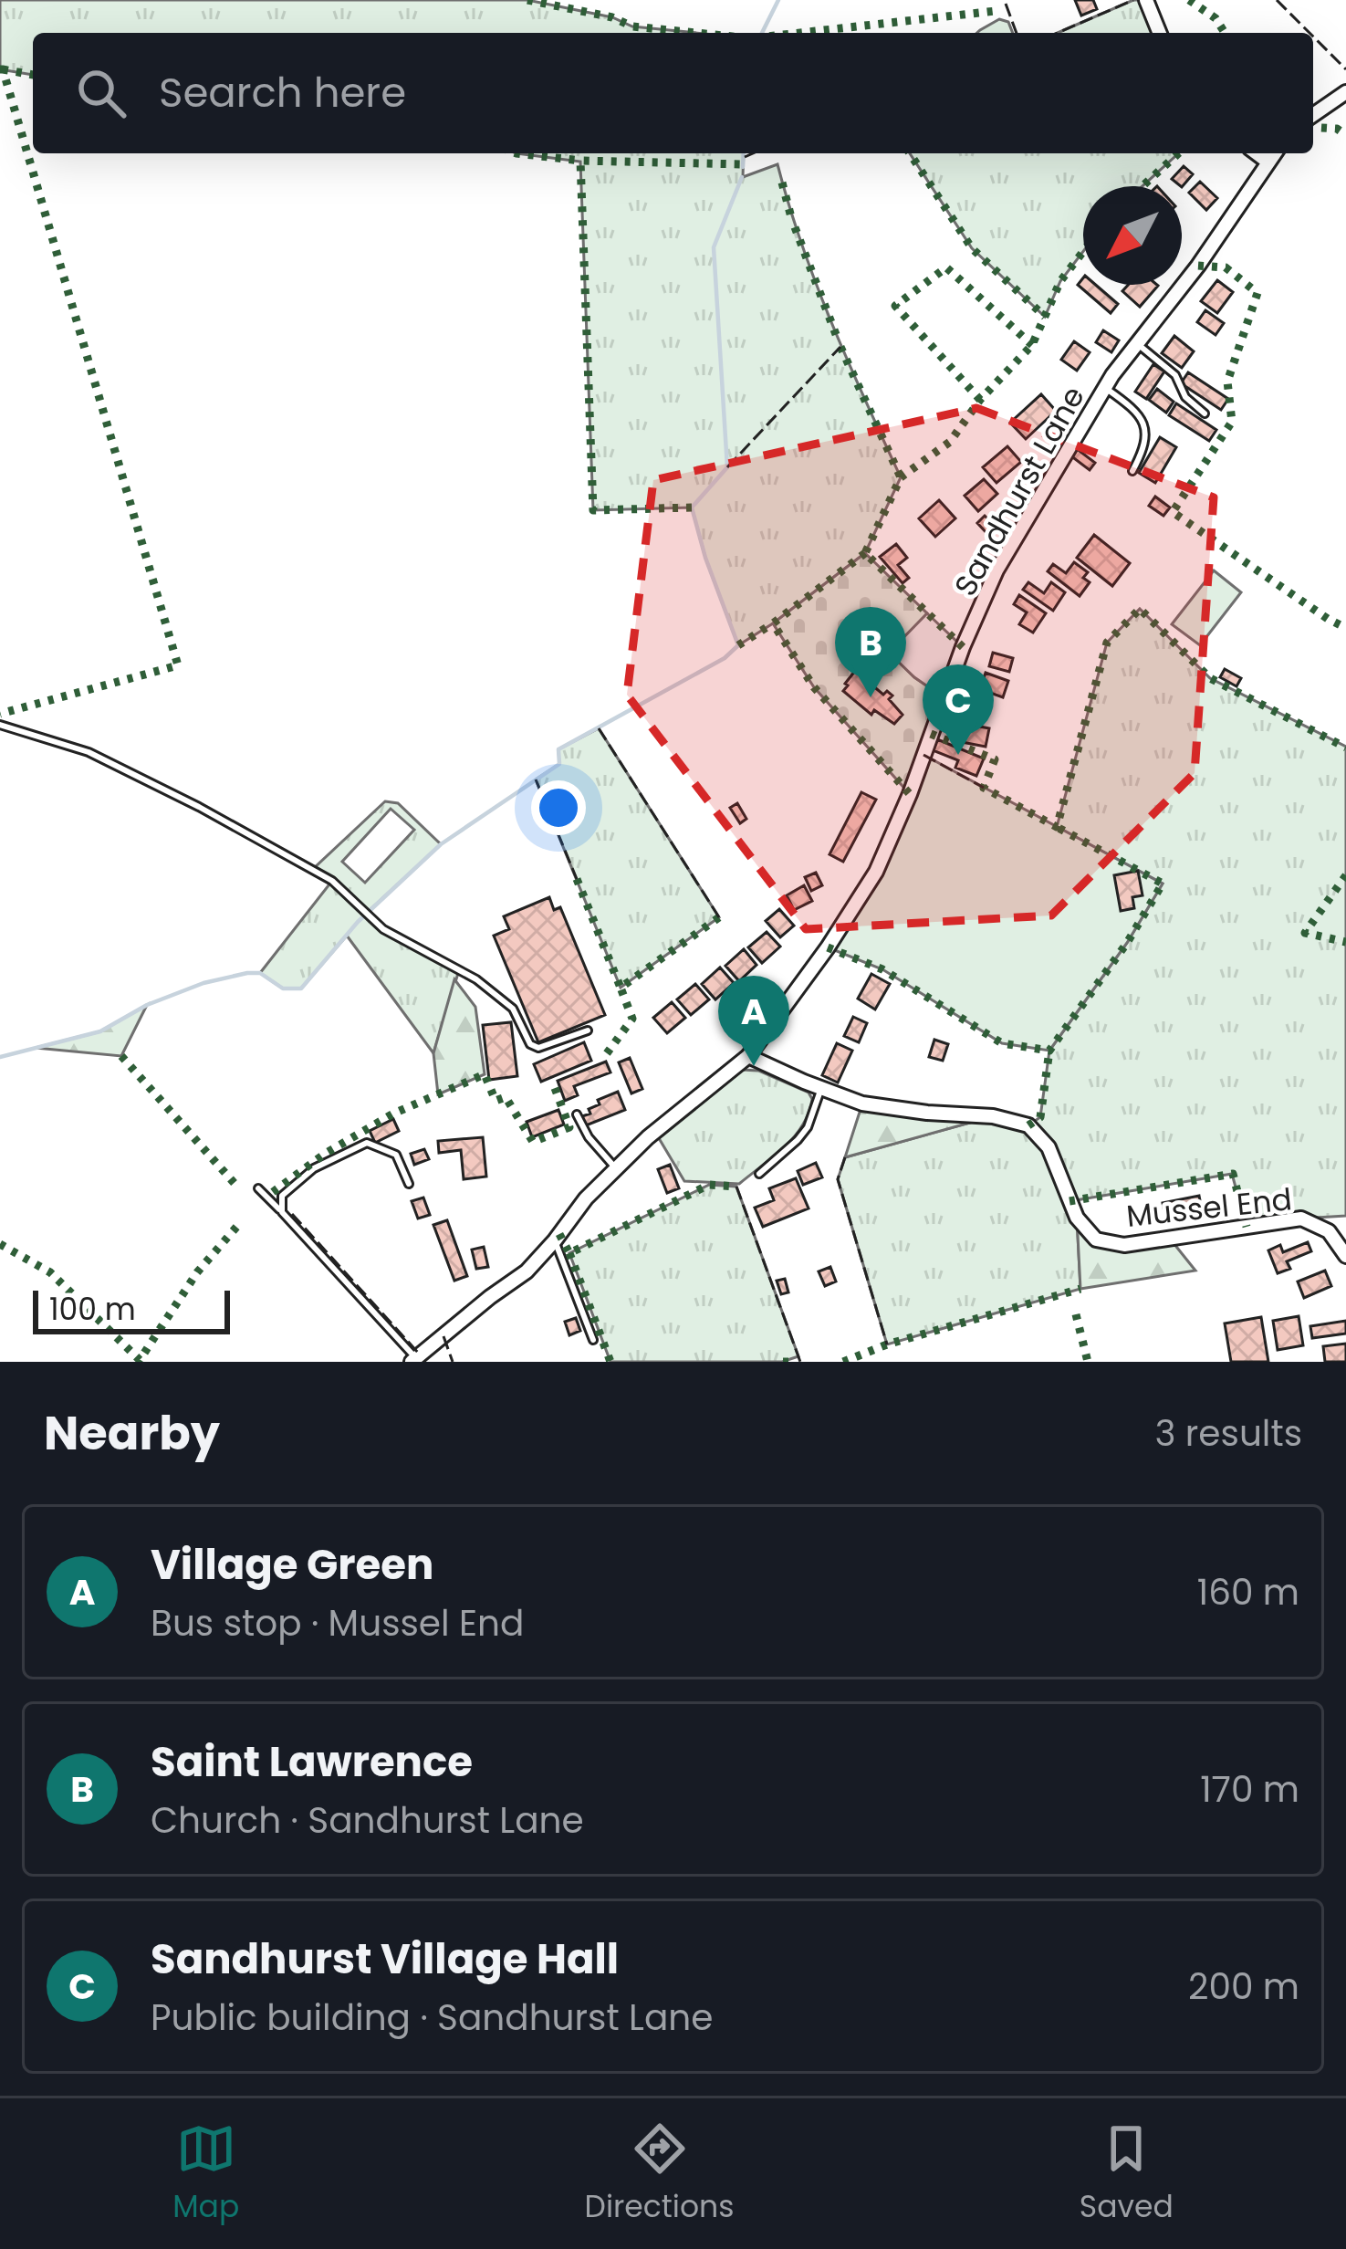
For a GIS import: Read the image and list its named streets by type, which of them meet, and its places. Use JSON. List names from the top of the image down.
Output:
{
  "streets": {
    "street": ["Sandhurst Lane", "Mussel End"]
  },
  "crossings": [
    ["Sandhurst Lane", "Mussel End"]
  ],
  "scale_bar": "100 m",
  "north": "bottom left",
  "page": {
    "search": "Search here",
    "pins": ["B", "C", "A"],
    "scale": "100 m",
    "heading": ["Nearby", "3 results"],
    "list": [
      {
        "mark": "A",
        "name": "Village Green",
        "note": "Bus stop · Mussel End",
        "value": "160 m"
      },
      {
        "mark": "B",
        "name": "Saint Lawrence",
        "note": "Church · Sandhurst Lane",
        "value": "170 m"
      },
      {
        "mark": "C",
        "name": "Sandhurst Village Hall",
        "note": "Public building · Sandhurst Lane",
        "value": "200 m"
      }
    ],
    "nav": ["Map", "Directions", "Saved"]
  }
}
